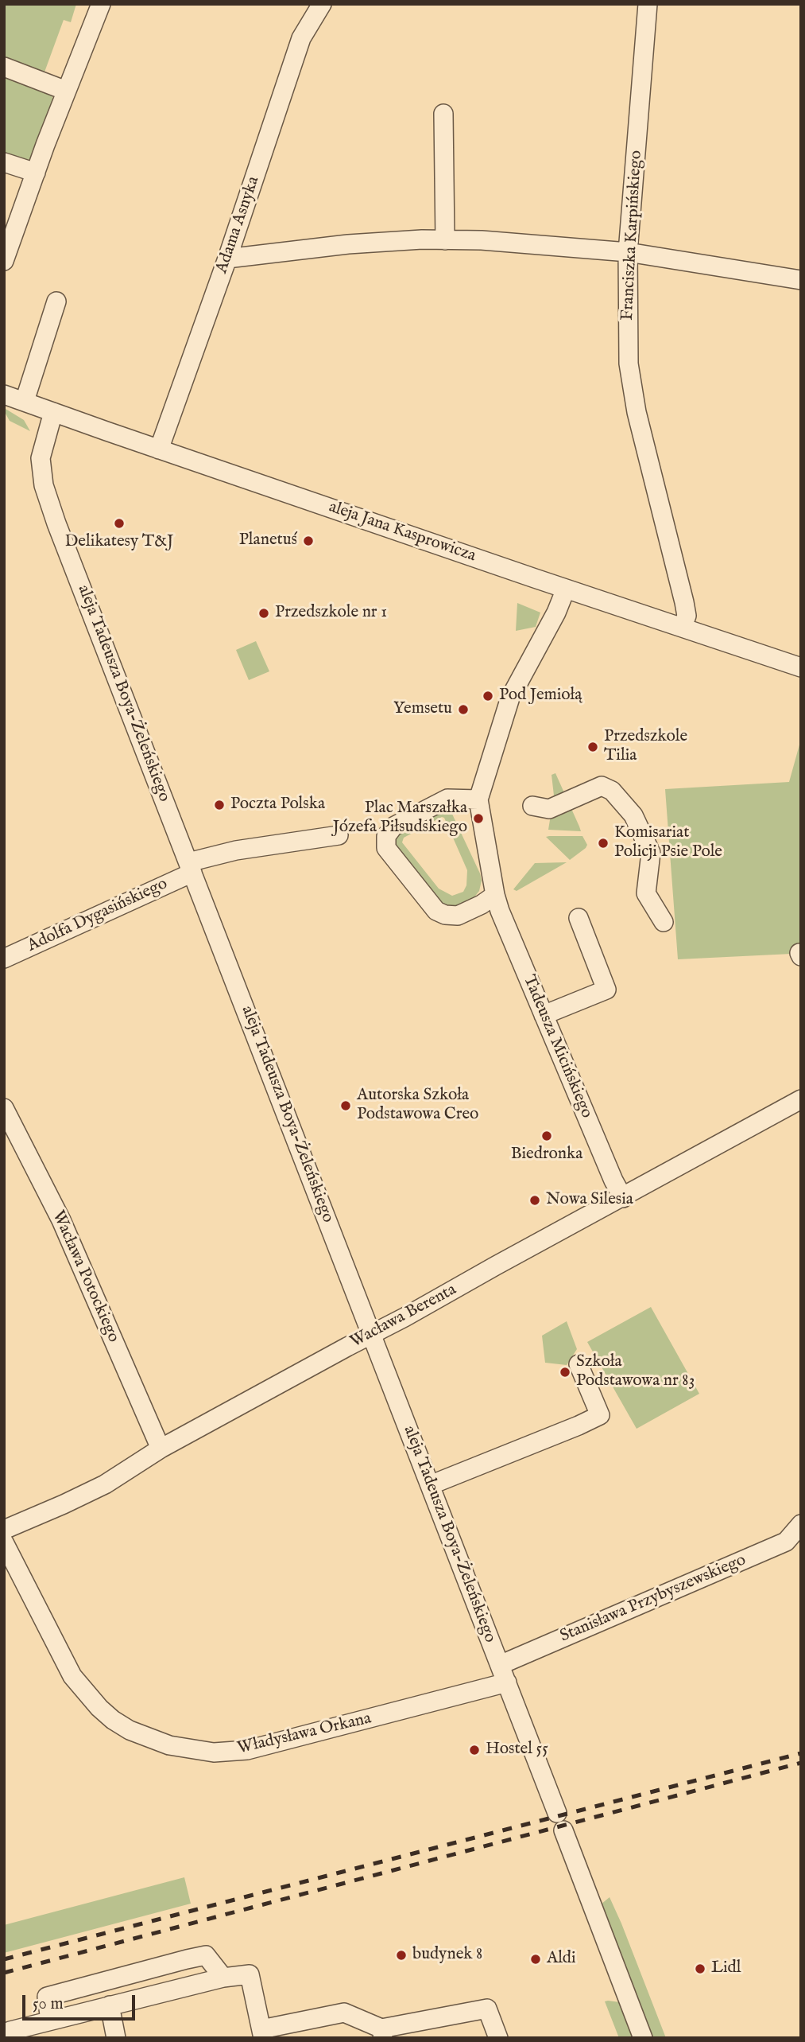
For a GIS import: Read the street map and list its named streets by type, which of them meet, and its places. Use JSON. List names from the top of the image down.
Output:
{
  "streets": {
    "street": [
      "Adama Asnyka",
      "Franciszka Karpińskiego",
      "aleja Jana Kasprowicza",
      "aleja Tadeusza Boya-Żeleńskiego",
      "Adolfa Dygasińskiego",
      "Tadeusza Micińskiego",
      "Wacława Potockiego",
      "Wacława Berenta",
      "Stanisława Przybyszewskiego",
      "Władysława Orkana"
    ]
  },
  "crossings": [
    ["Adama Asnyka", "aleja Jana Kasprowicza"],
    ["Franciszka Karpińskiego", "aleja Jana Kasprowicza"],
    ["aleja Jana Kasprowicza", "aleja Tadeusza Boya-Żeleńskiego"],
    ["aleja Tadeusza Boya-Żeleńskiego", "Adolfa Dygasińskiego"],
    ["aleja Tadeusza Boya-Żeleńskiego", "Wacława Berenta"],
    ["aleja Tadeusza Boya-Żeleńskiego", "Stanisława Przybyszewskiego"],
    ["aleja Tadeusza Boya-Żeleńskiego", "Władysława Orkana"],
    ["Tadeusza Micińskiego", "Wacława Berenta"],
    ["Wacława Potockiego", "Wacława Berenta"]
  ],
  "places": [
    "Delikatesy T&J",
    "Planetuś",
    "Przedszkole nr 1",
    "Pod Jemiołą",
    "Yemsetu",
    "Przedszkole Tilia",
    "Poczta Polska",
    "Plac Marszałka Józefa Piłsudskiego",
    "Komisariat Policji Psie Pole",
    "Autorska Szkoła Podstawowa Creo",
    "Biedronka",
    "Nowa Silesia",
    "Szkoła Podstawowa nr 83",
    "Hostel 55",
    "budynek 8",
    "Aldi",
    "Lidl"
  ],
  "scale_bar": "50 m"
}
